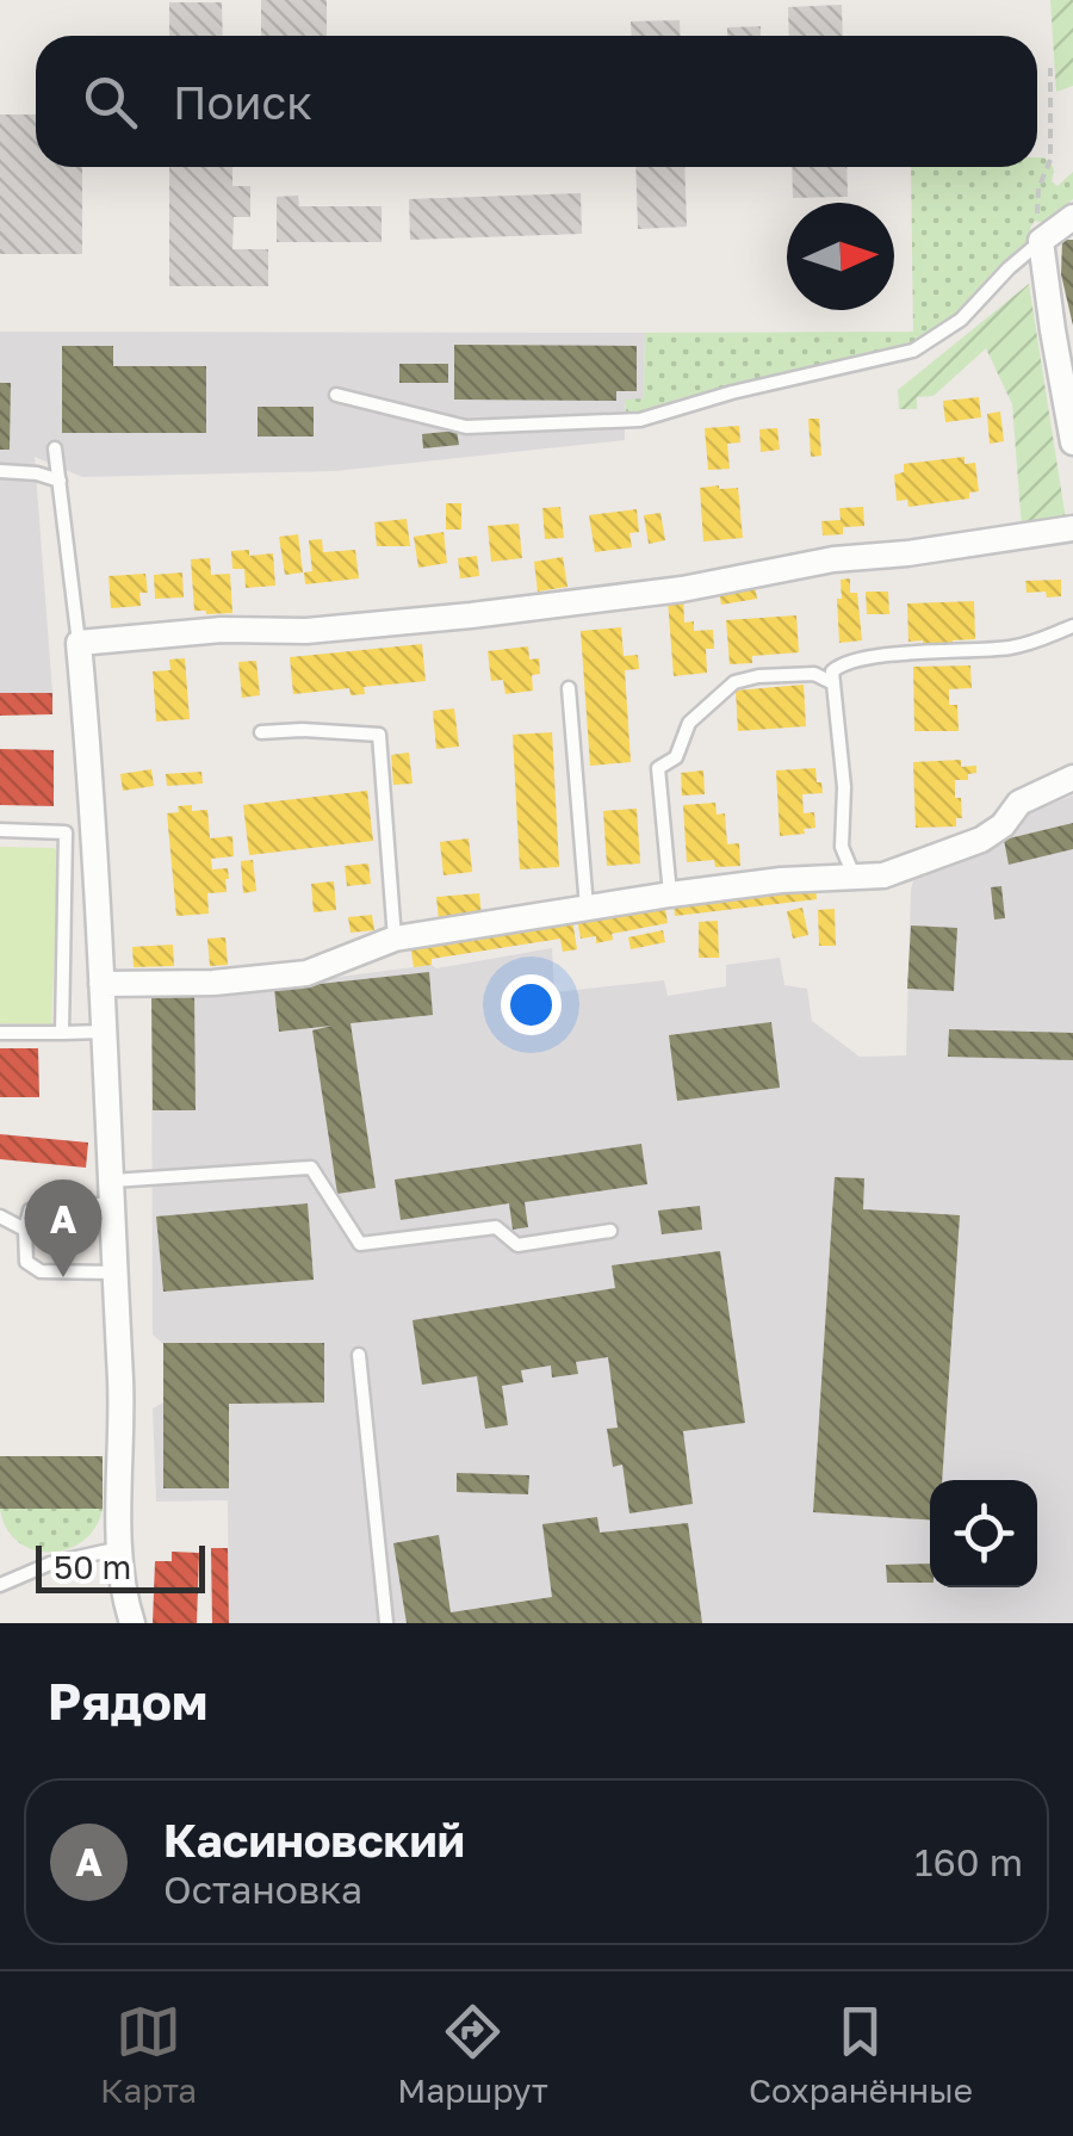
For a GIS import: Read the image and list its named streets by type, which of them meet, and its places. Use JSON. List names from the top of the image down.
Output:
{
  "scale_bar": "50 m",
  "north": "right",
  "page": {
    "search": "Поиск",
    "pins": "A",
    "scale": "50 m",
    "heading": "Рядом",
    "list": [
      {
        "mark": "A",
        "name": "Касиновский",
        "note": "Остановка",
        "value": "160 m"
      }
    ],
    "nav": ["Карта", "Маршрут", "Сохранённые"]
  }
}
